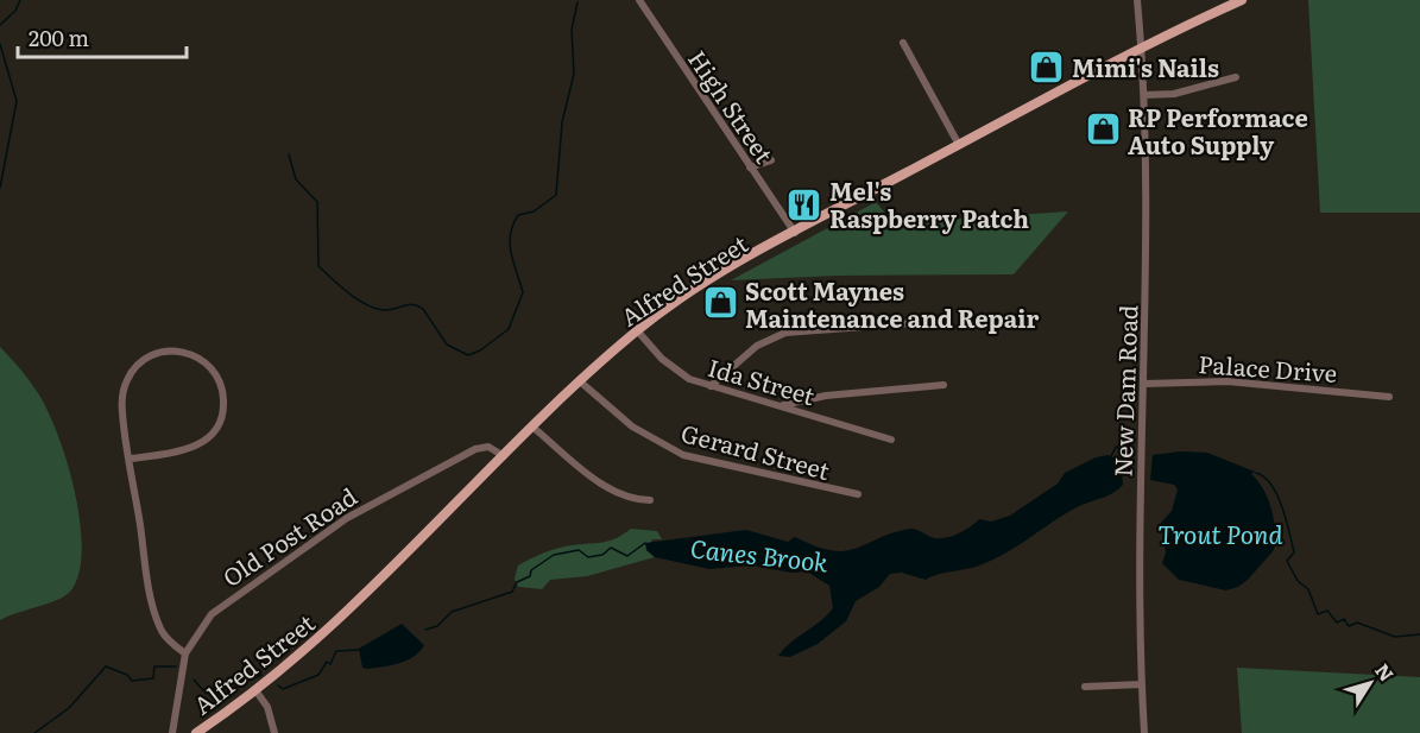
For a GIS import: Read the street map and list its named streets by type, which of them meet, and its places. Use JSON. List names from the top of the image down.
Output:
{
  "streets": {
    "main road": ["Alfred Street"],
    "street": [
      "High Street",
      "Palace Drive",
      "Ida Street",
      "New Dam Road",
      "Gerard Street",
      "Old Post Road"
    ]
  },
  "crossings": [
    ["High Street", "Alfred Street"],
    ["Alfred Street", "Ida Street"],
    ["Alfred Street", "New Dam Road"],
    ["Alfred Street", "Gerard Street"],
    ["Alfred Street", "Old Post Road"],
    ["Palace Drive", "New Dam Road"]
  ],
  "water": ["Trout Pond", "Canes Brook"],
  "places": {
    "shop": ["Mimi's Nails", "RP Performace Auto Supply", "Scott Maynes Maintenance and Repair"],
    "restaurant": ["Mel's Raspberry Patch"]
  },
  "scale_bar": "200 m",
  "north": "top right"
}
